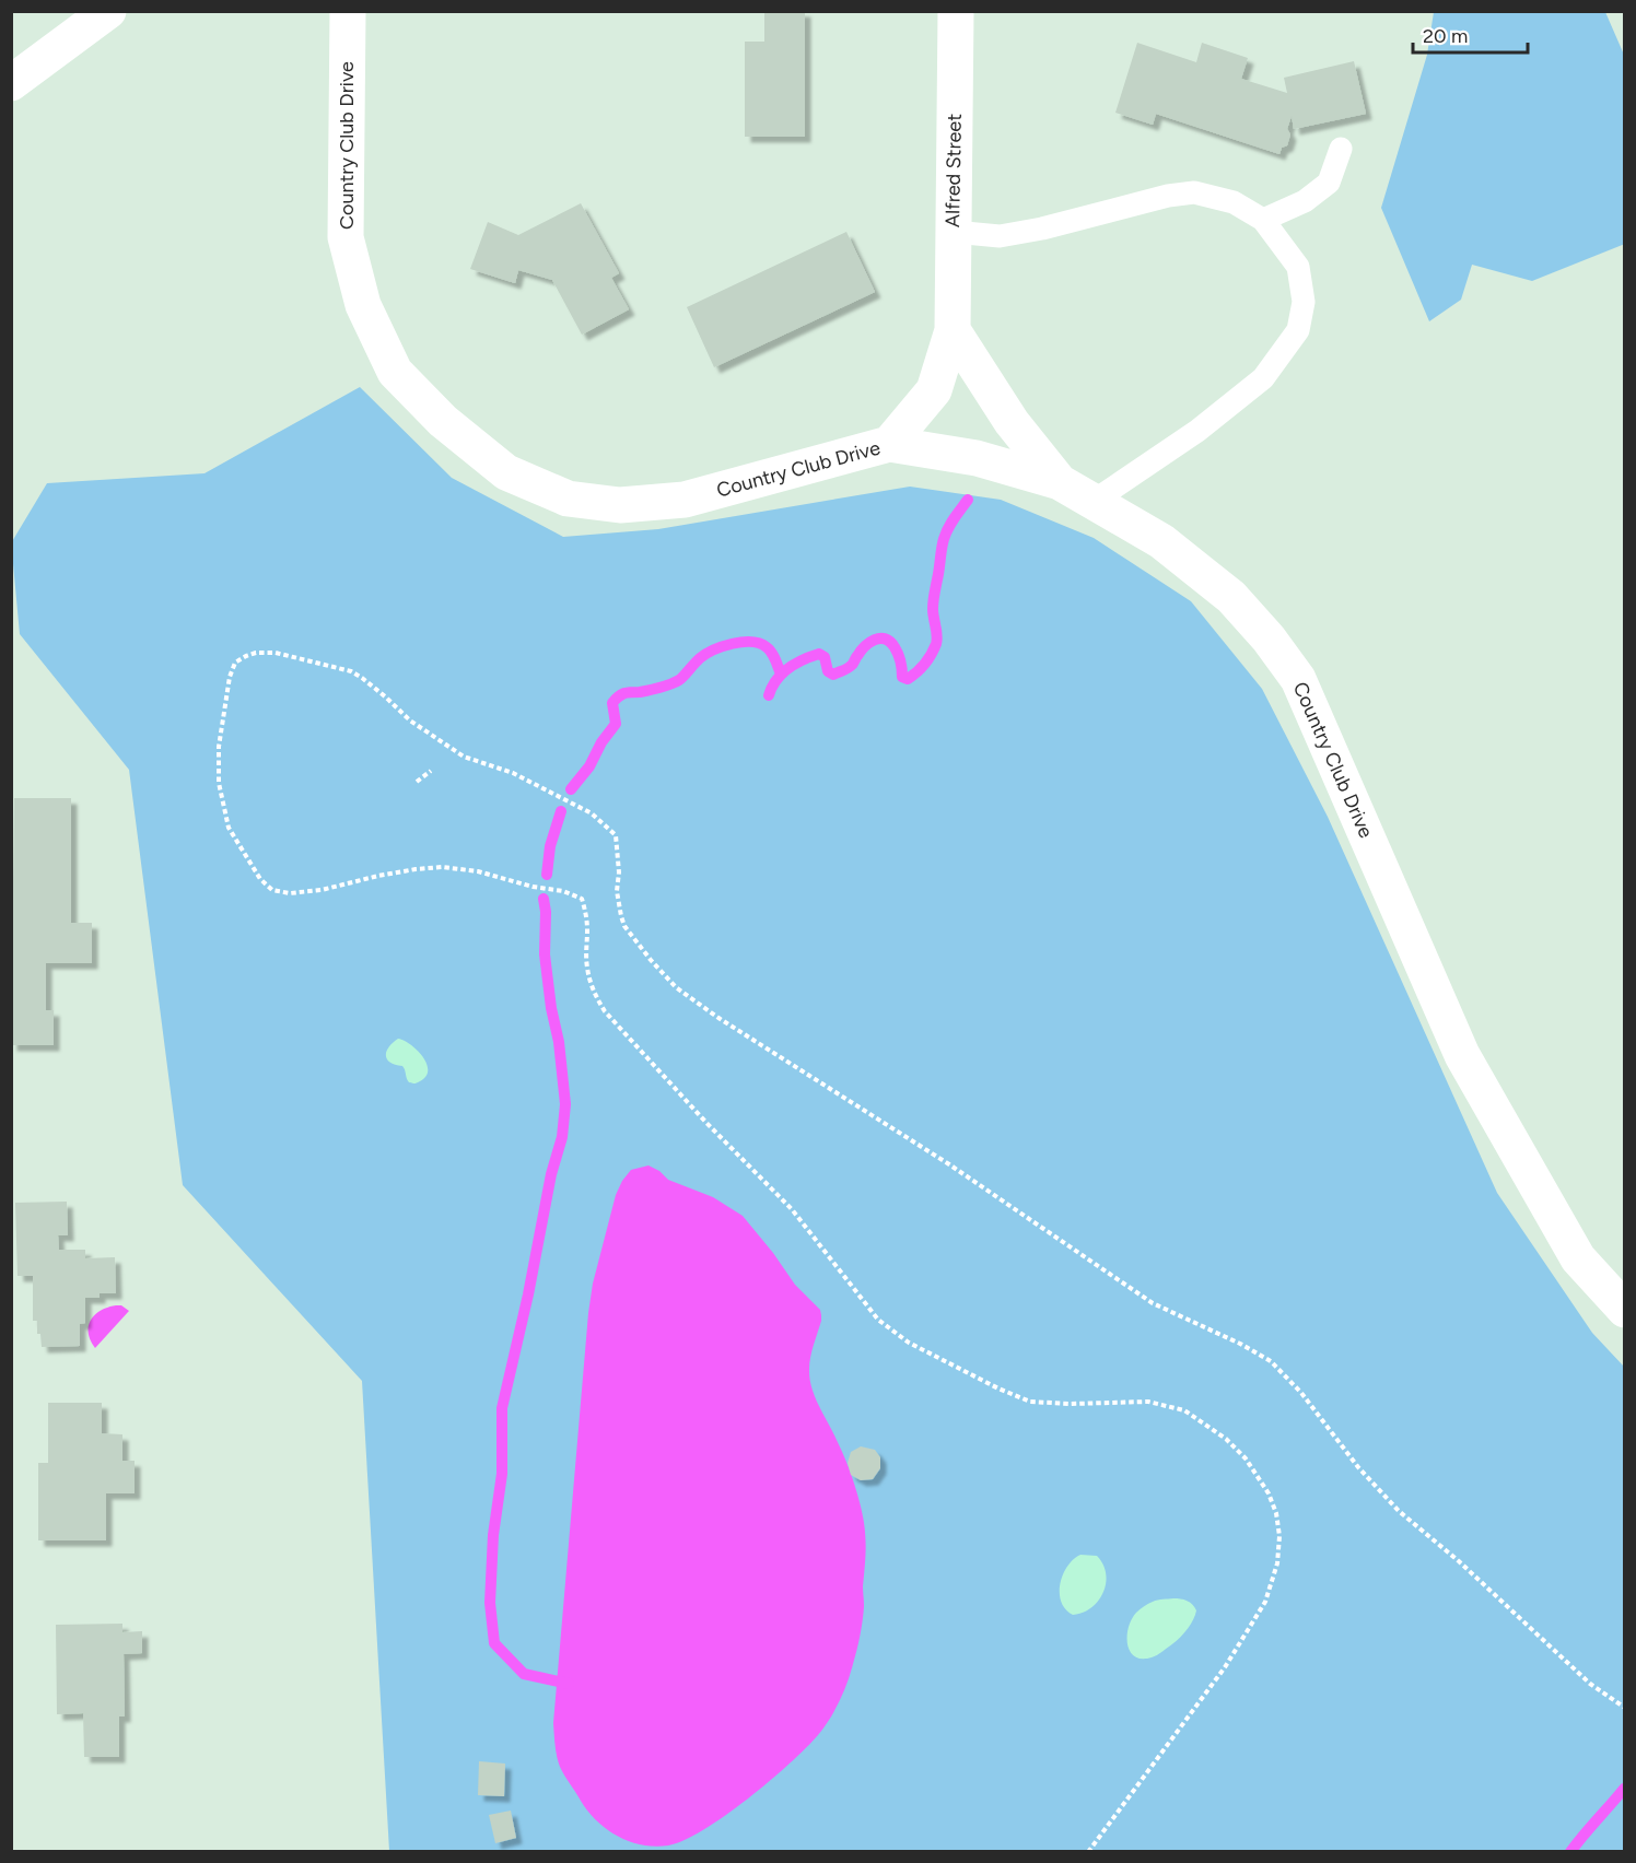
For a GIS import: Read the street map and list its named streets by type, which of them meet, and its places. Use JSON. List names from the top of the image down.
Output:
{
  "streets": {
    "street": ["Country Club Drive", "Alfred Street"]
  },
  "crossings": [
    ["Country Club Drive", "Alfred Street"]
  ],
  "scale_bar": "20 m"
}
